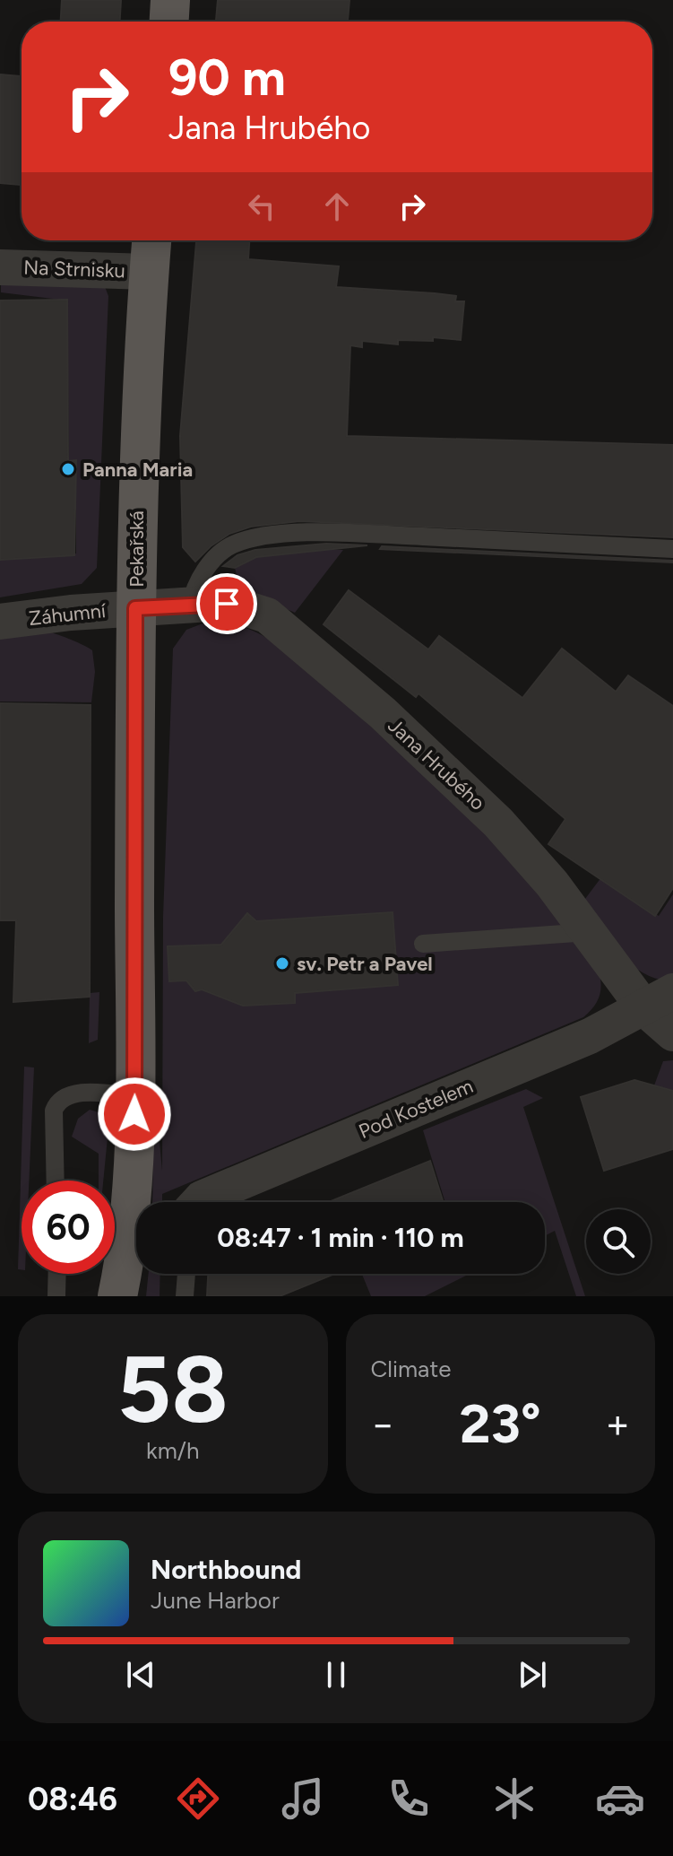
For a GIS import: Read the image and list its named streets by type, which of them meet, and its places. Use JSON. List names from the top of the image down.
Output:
{
  "streets": {
    "main road": ["Pekařská"],
    "street": [
      "Na Strnisku",
      "Záhumní",
      "Jana Hrubého",
      "Pod Kostelem"
    ]
  },
  "crossings": [
    ["Na Strnisku", "Pekařská"],
    ["Pekařská", "Záhumní"],
    ["Pekařská", "Jana Hrubého"],
    ["Záhumní", "Jana Hrubého"],
    ["Jana Hrubého", "Pod Kostelem"]
  ],
  "places": ["Panna Maria", "sv. Petr a Pavel"],
  "page": {
    "turn": ["90 m", "Jana Hrubého"],
    "limit": "60",
    "trip": "08:47 · 1 min · 110 m",
    "tile": [
      ["58", "km/h"],
      "Climate"
    ],
    "heat": ["−", "23°", "+"],
    "song": ["Northbound", "June Harbor"],
    "tabs": "08:46"
  }
}
